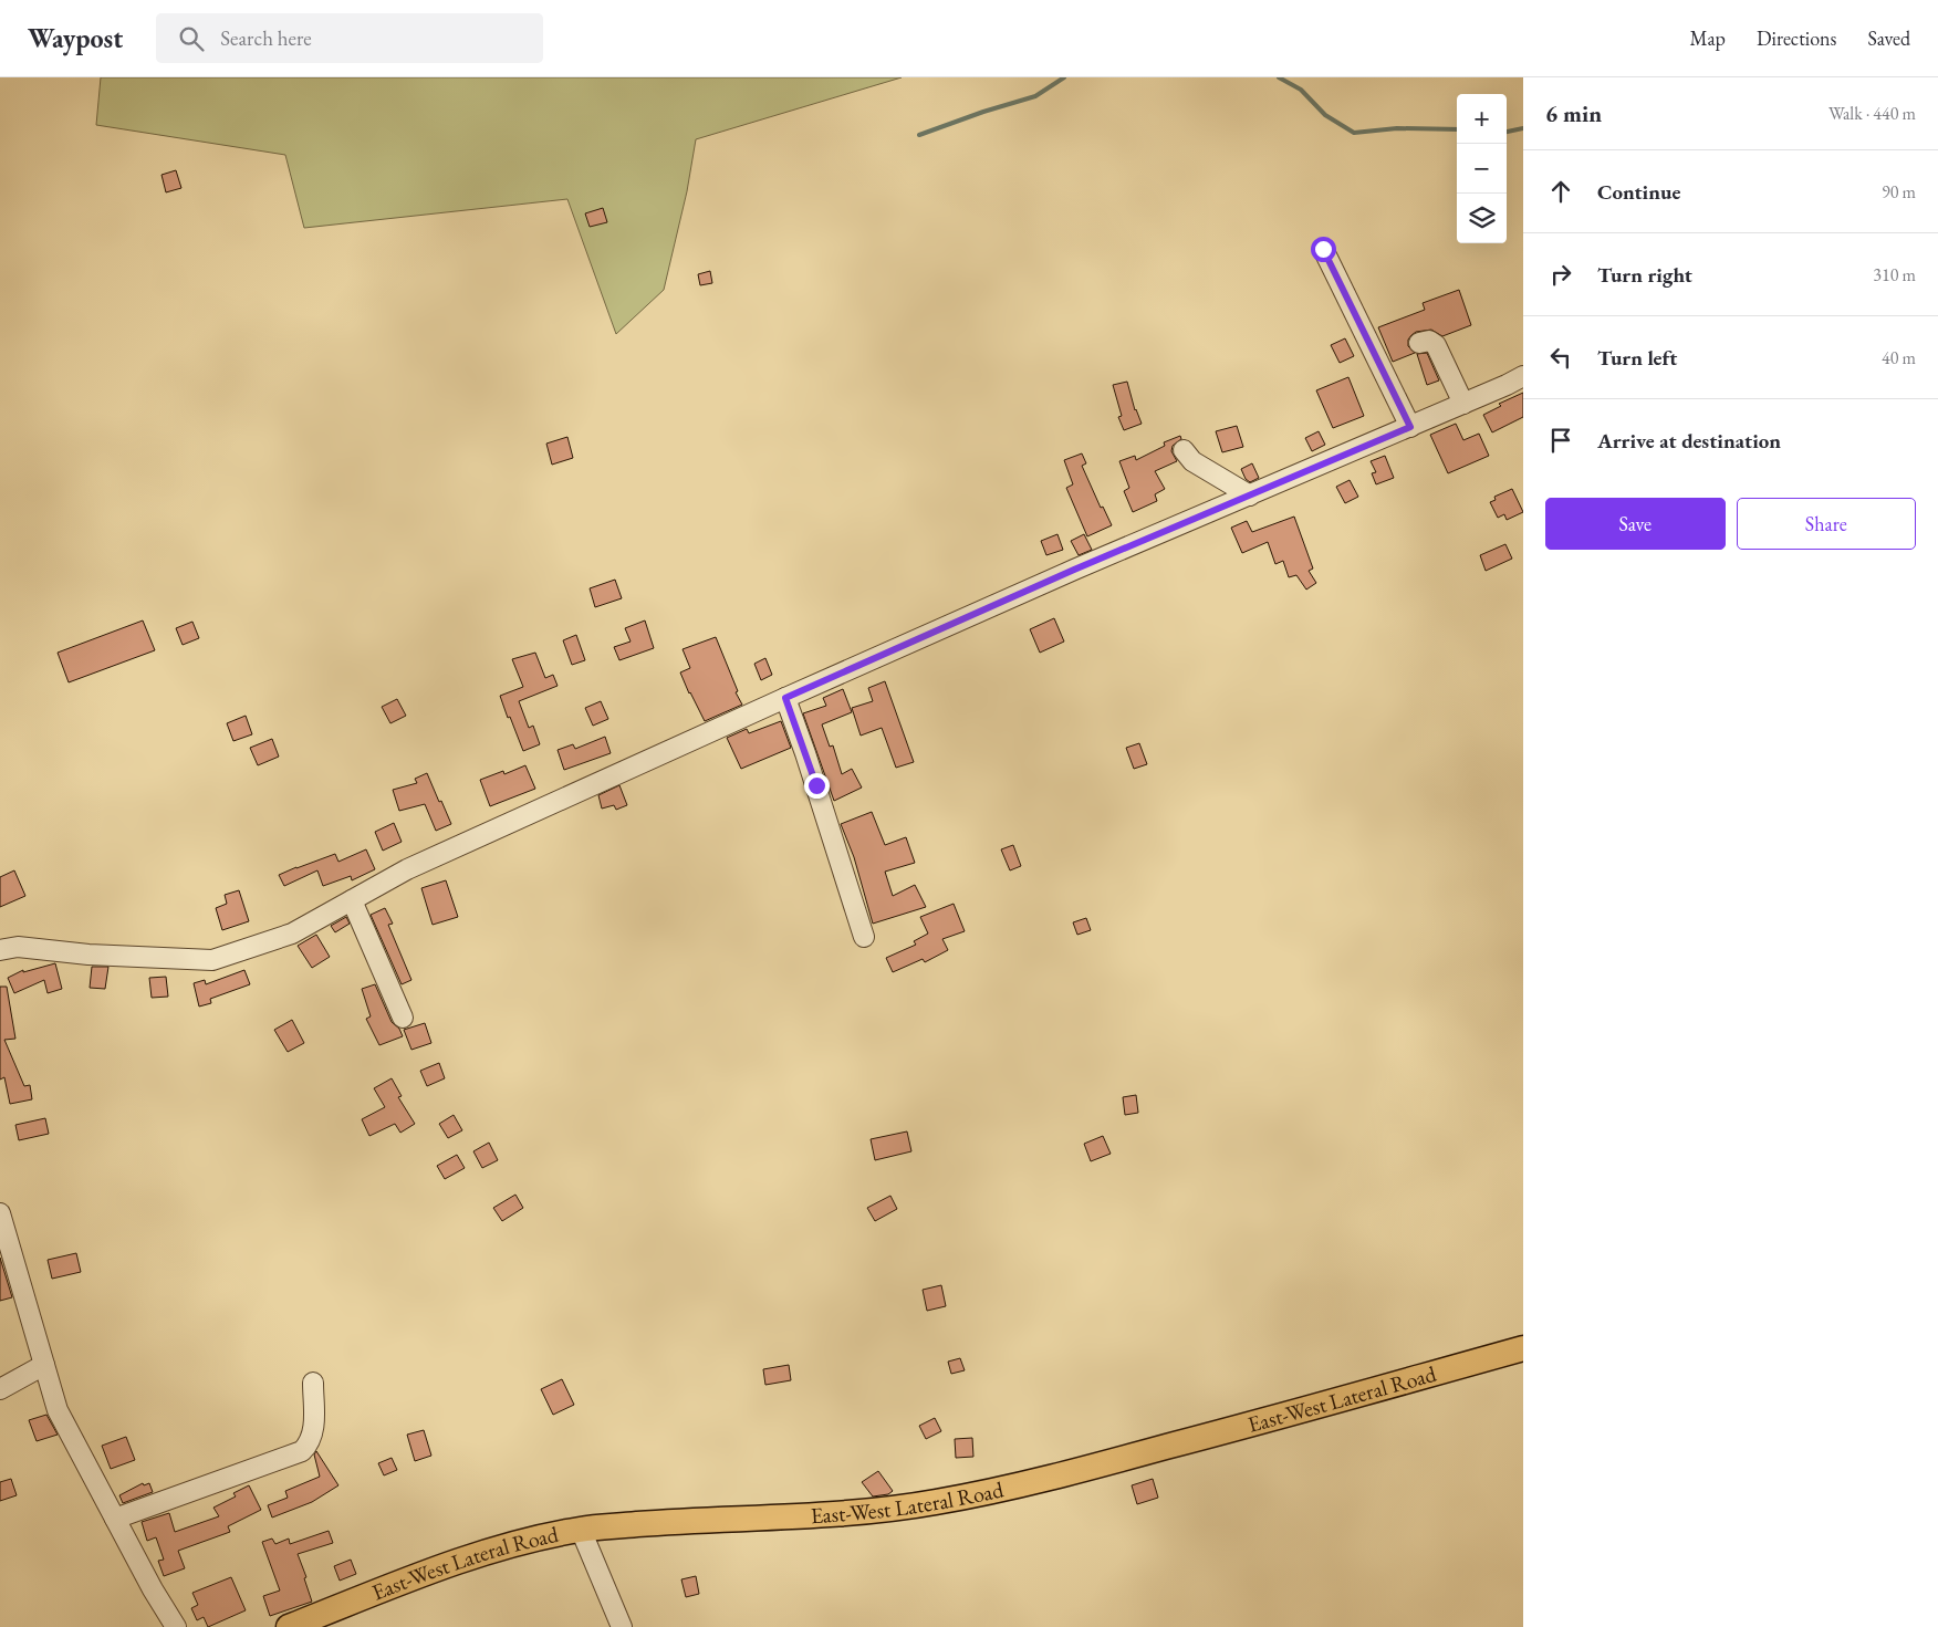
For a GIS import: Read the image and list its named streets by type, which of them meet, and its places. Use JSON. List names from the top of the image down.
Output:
{
  "streets": {
    "main road": ["East-West Lateral Road"]
  },
  "page": {
    "header": "Waypost",
    "search": "Search here",
    "nav": ["Map", "Directions", "Saved"],
    "heading": ["6 min", "Walk · 440 m"],
    "map_buttons": ["+", "−"],
    "list": [
      ["Continue", "90 m"],
      ["Turn right", "310 m"],
      ["Turn left", "40 m"],
      "Arrive at destination"
    ],
    "buttons": ["Save", "Share"]
  }
}
